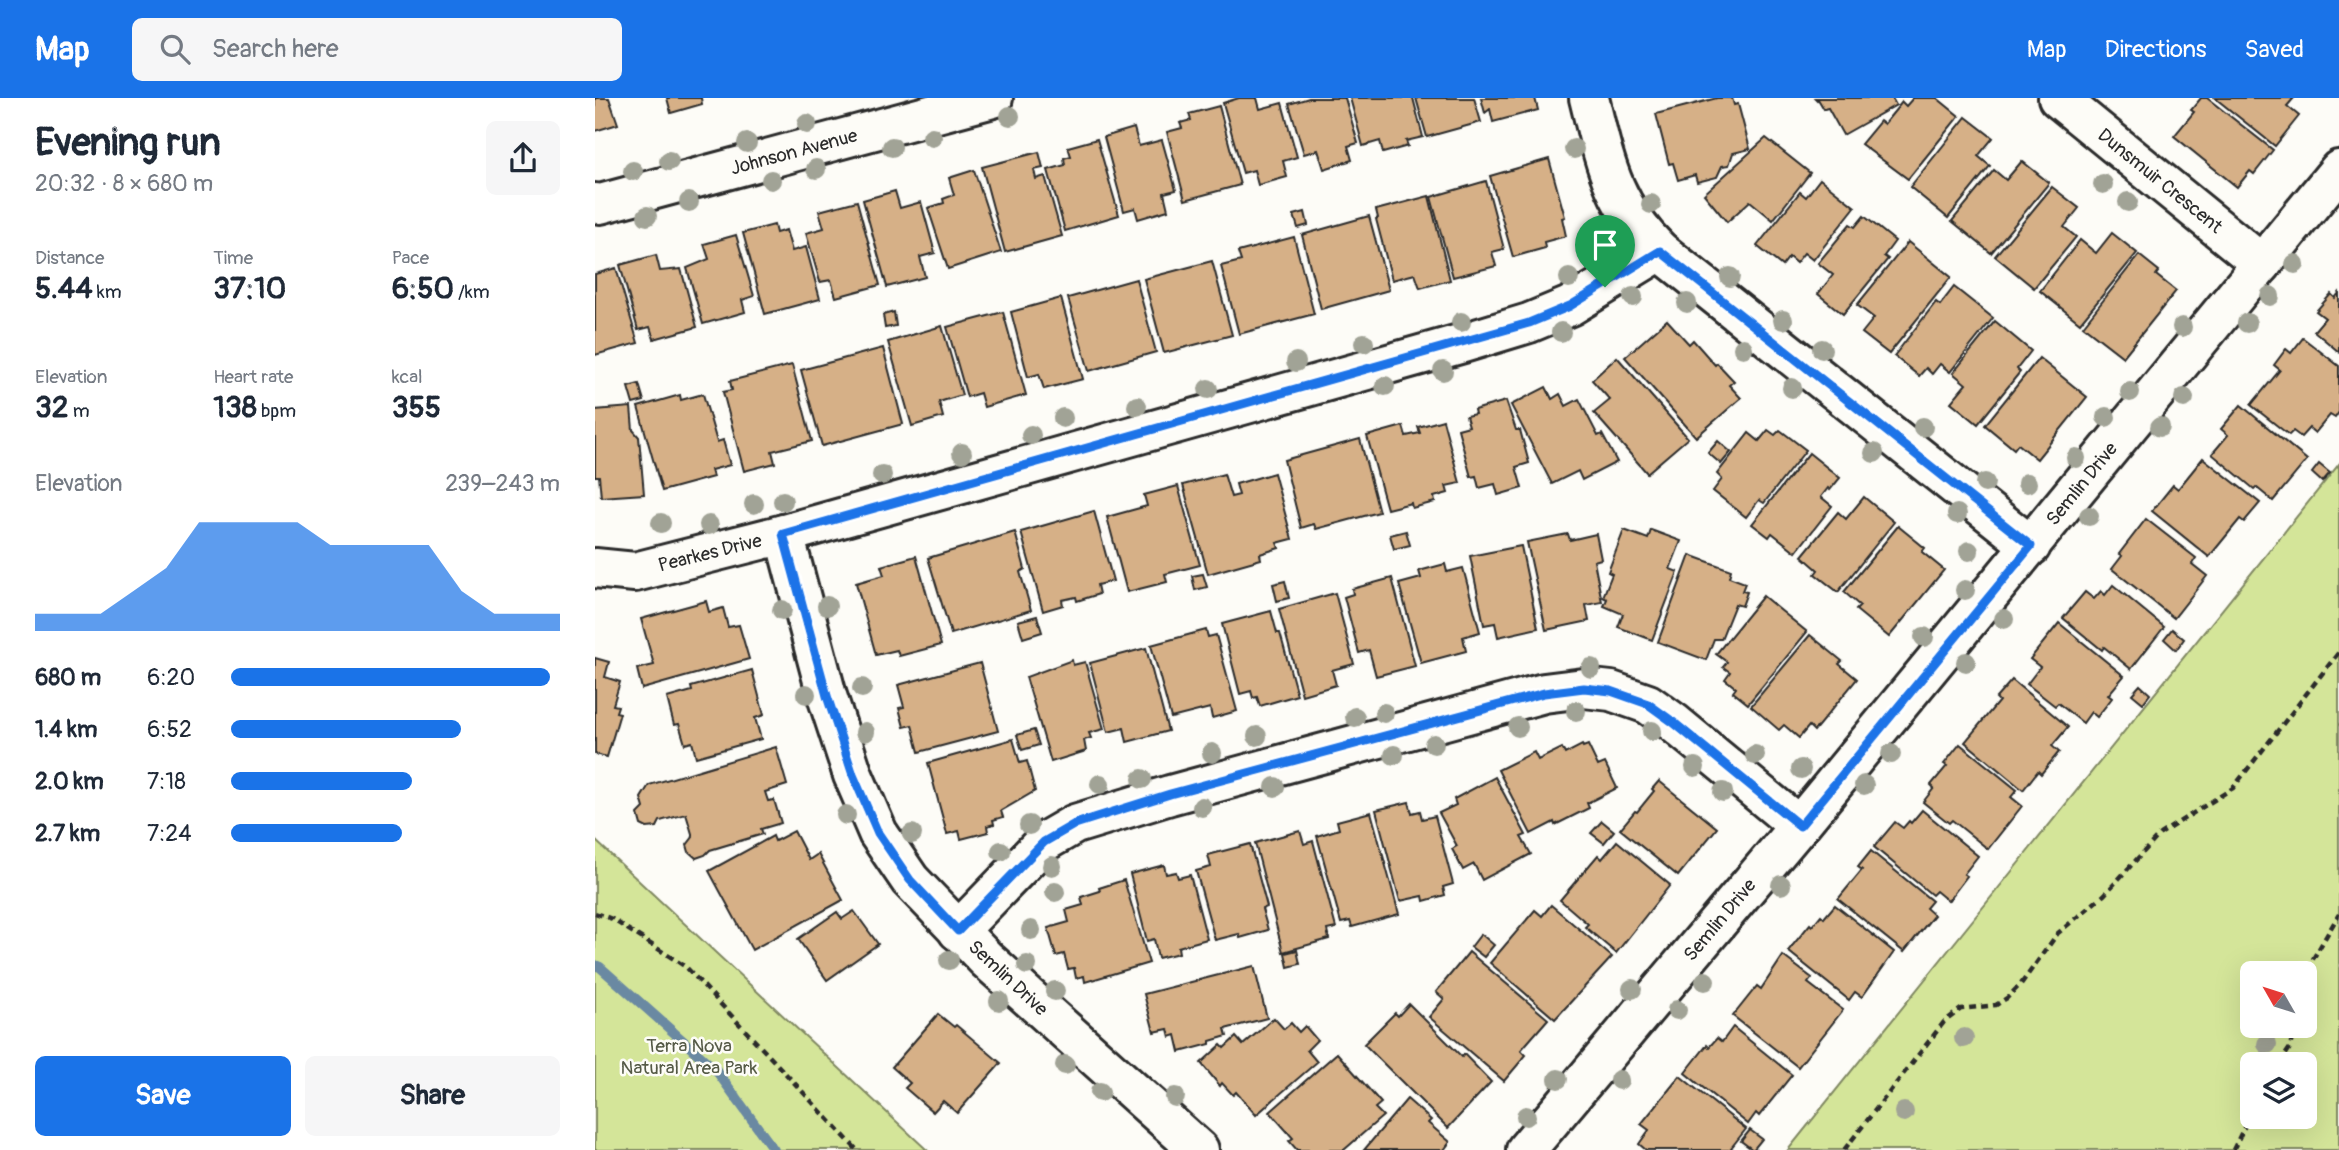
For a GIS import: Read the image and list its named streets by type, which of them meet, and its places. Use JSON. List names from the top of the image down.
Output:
{
  "streets": {
    "street": [
      "Johnson Avenue",
      "Dunsmuir Crescent",
      "Semlin Drive",
      "Pearkes Drive"
    ]
  },
  "crossings": [
    ["Dunsmuir Crescent", "Semlin Drive"],
    ["Semlin Drive", "Pearkes Drive"]
  ],
  "parks": ["Terra Nova Natural Area Park"],
  "north": "top left",
  "page": {
    "header": "Map",
    "search": "Search here",
    "nav": ["Map", "Directions", "Saved"],
    "heading": ["Evening run", "20:32 · 8 × 680 m"],
    "stats": [
      ["Distance", "5.44 km"],
      ["Time", "37:10"],
      ["Pace", "6:50 /km"],
      ["Elevation", "32 m"],
      ["Heart rate", "138 bpm"],
      ["kcal", "355"]
    ],
    "chart": ["Elevation", "239–243 m"],
    "list": [
      {
        "name": "680 m",
        "note": "6:20"
      },
      {
        "name": "1.4 km",
        "note": "6:52"
      },
      {
        "name": "2.0 km",
        "note": "7:18"
      },
      {
        "name": "2.7 km",
        "note": "7:24"
      }
    ],
    "buttons": ["Save", "Share"]
  }
}
